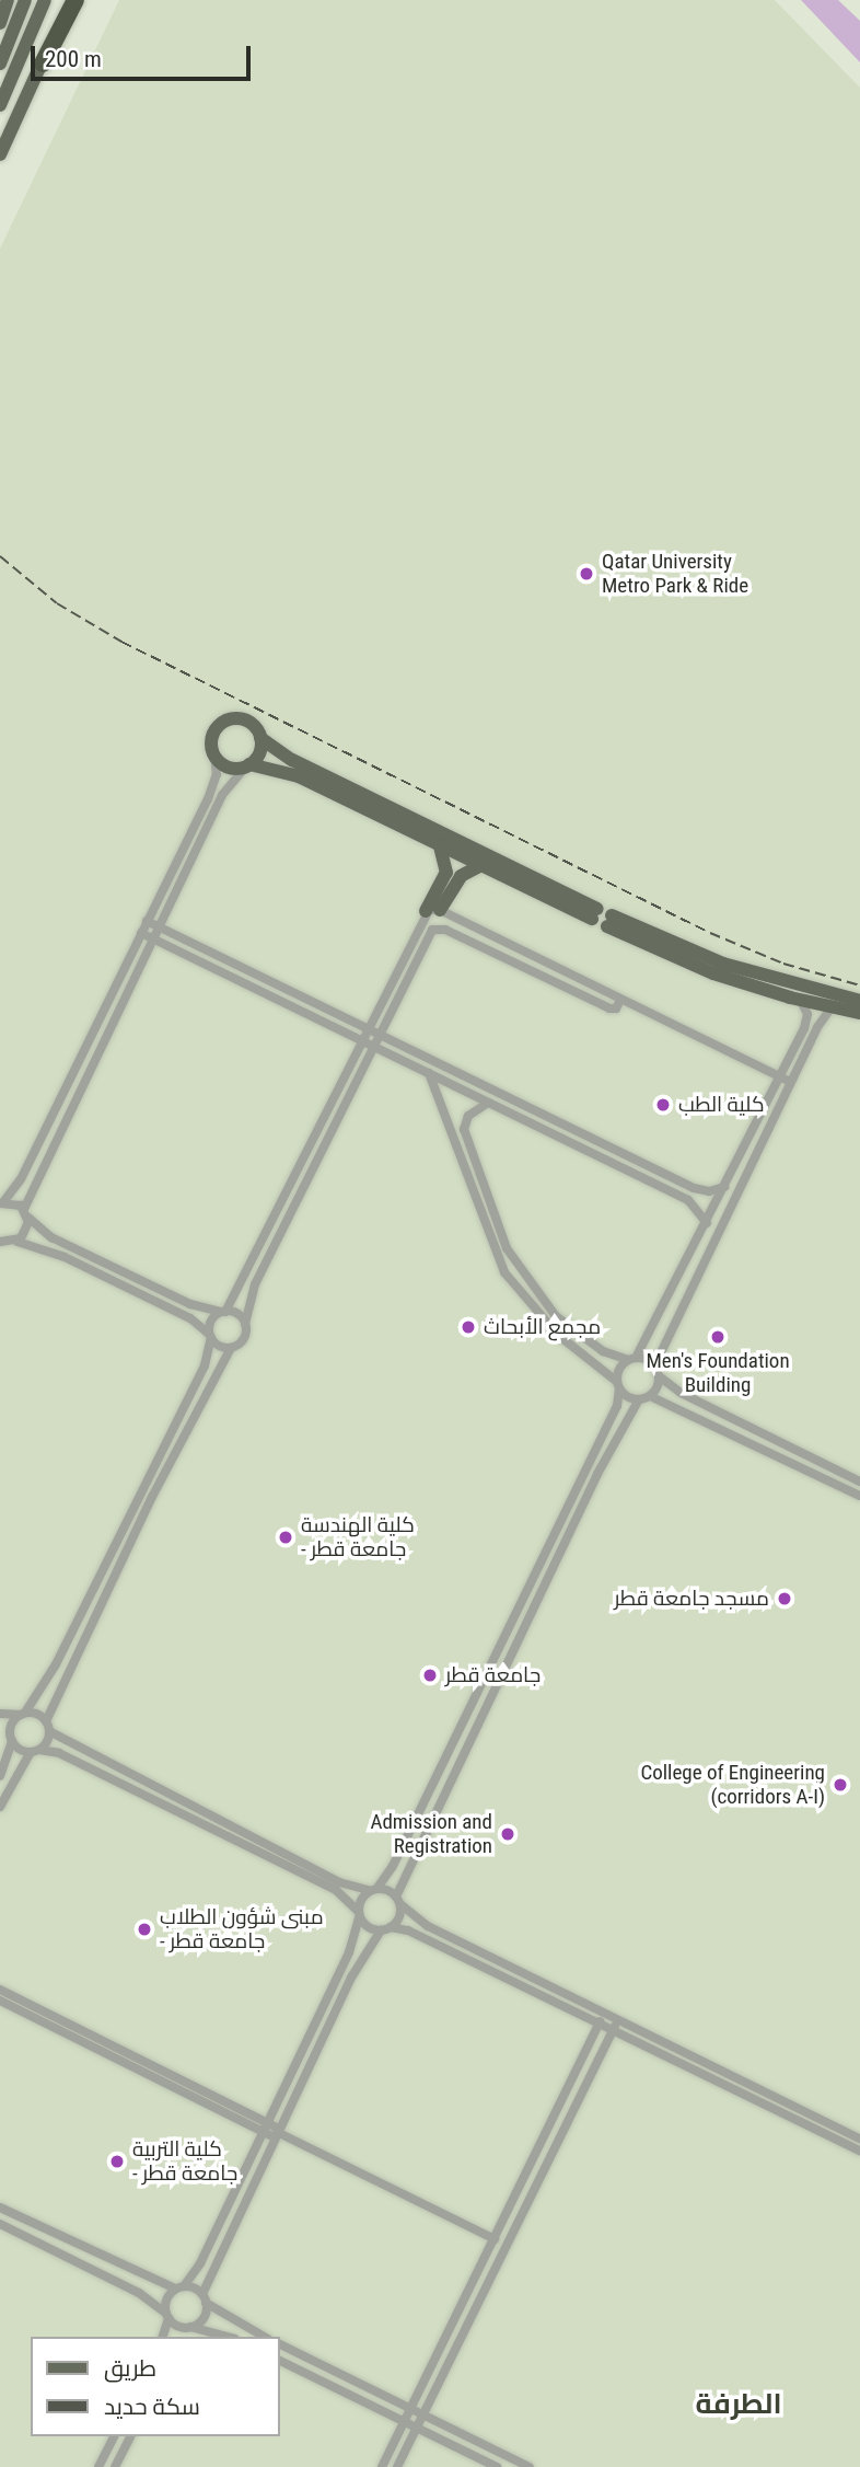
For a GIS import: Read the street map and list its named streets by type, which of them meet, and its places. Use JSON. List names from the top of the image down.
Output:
{
  "districts": ["الطرفة"],
  "places": [
    "Qatar University Metro Park & Ride",
    "كلية الطب",
    "مجمع الأبحاث",
    "Men's Foundation Building",
    "كلية الهندسة - جامعة قطر",
    "مسجد جامعة قطر",
    "جامعة قطر",
    "College of Engineering (corridors A-I)",
    "Admission and Registration",
    "مبنى شؤون الطلاب - جامعة قطر",
    "كلية التربية - جامعة قطر"
  ],
  "legend": ["طريق", "سكة حديد"],
  "scale_bar": "200 m"
}
